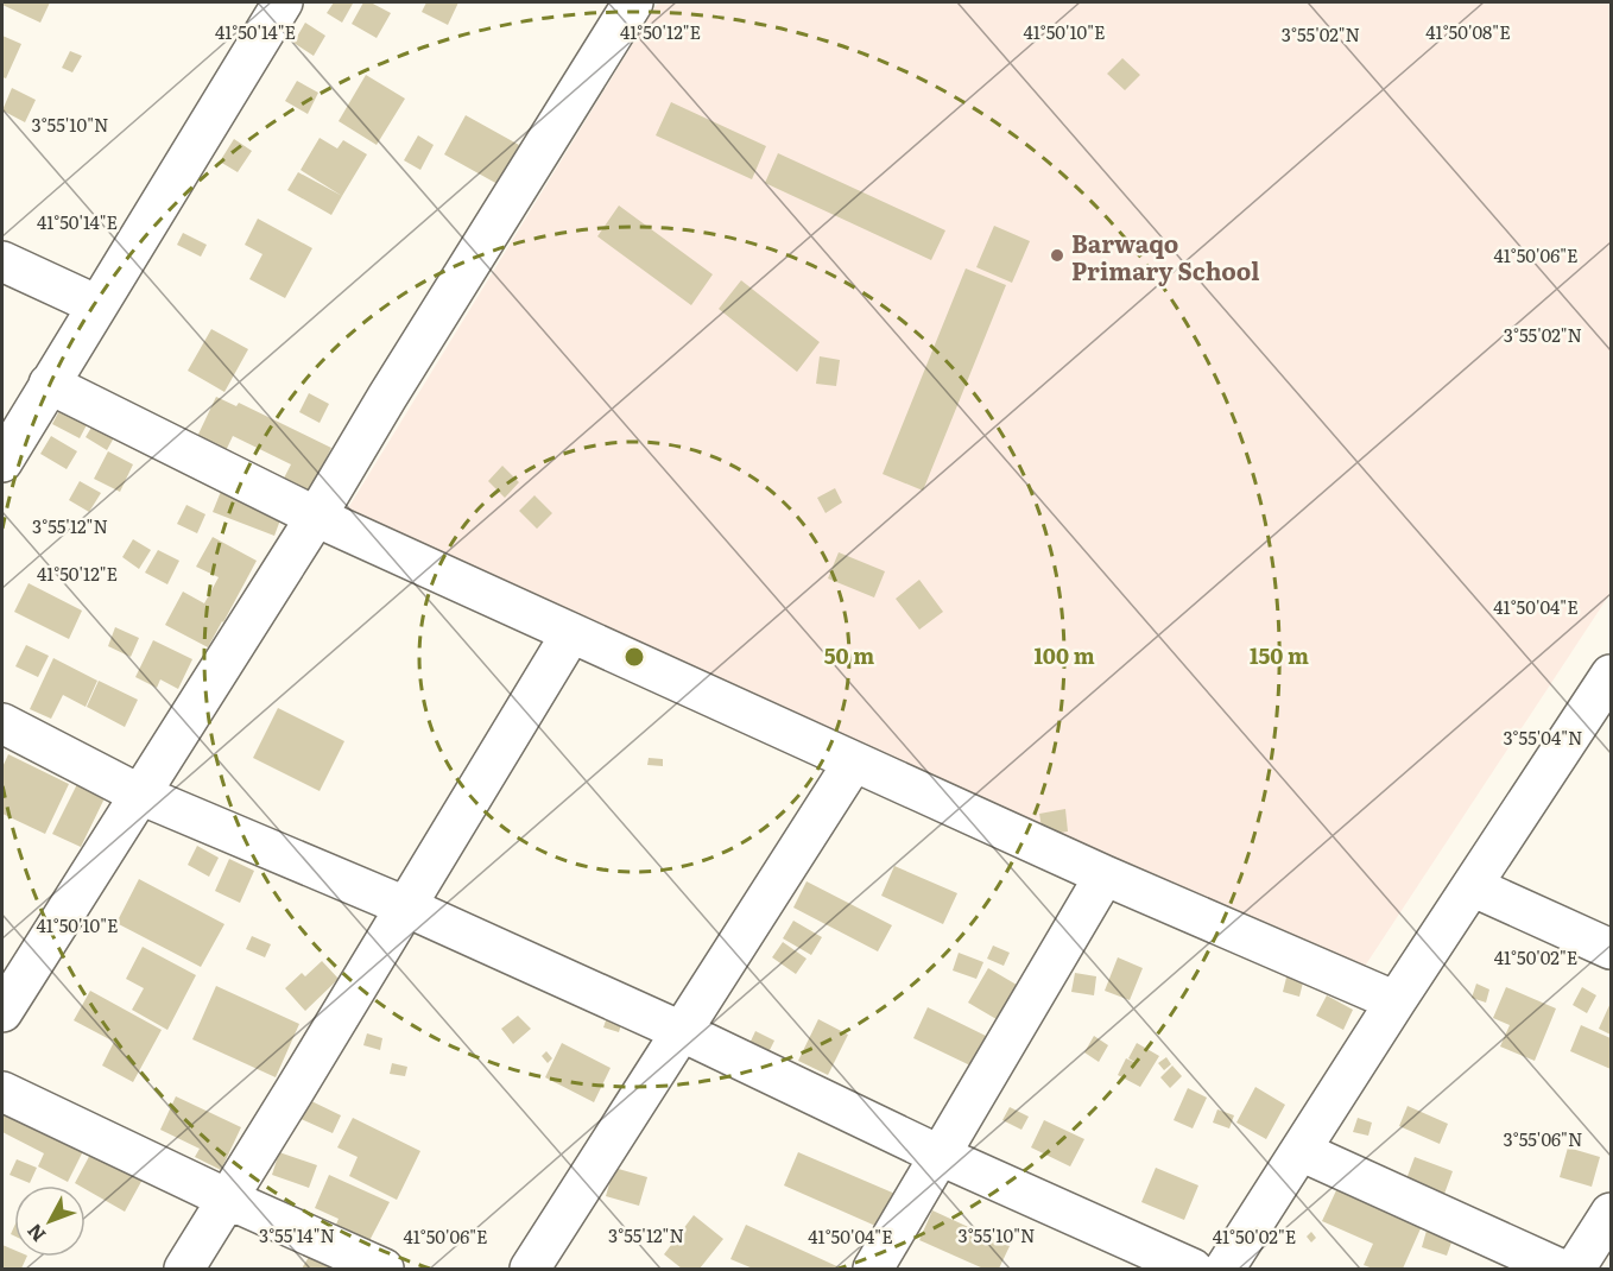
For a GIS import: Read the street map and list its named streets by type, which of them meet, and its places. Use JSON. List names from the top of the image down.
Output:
{
  "places": ["Barwaqo Primary School"],
  "north": "bottom left",
  "coordinates": [
    "41°50'14\"E",
    "41°50'12\"E",
    "41°50'10\"E",
    "41°50'08\"E",
    "3°55'02\"N",
    "3°55'10\"N",
    "41°50'06\"E",
    "3°55'12\"N",
    "41°50'04\"E",
    "3°55'04\"N",
    "41°50'02\"E",
    "3°55'06\"N",
    "3°55'14\"N"
  ],
  "rings": ["50 m", "100 m", "150 m"]
}
